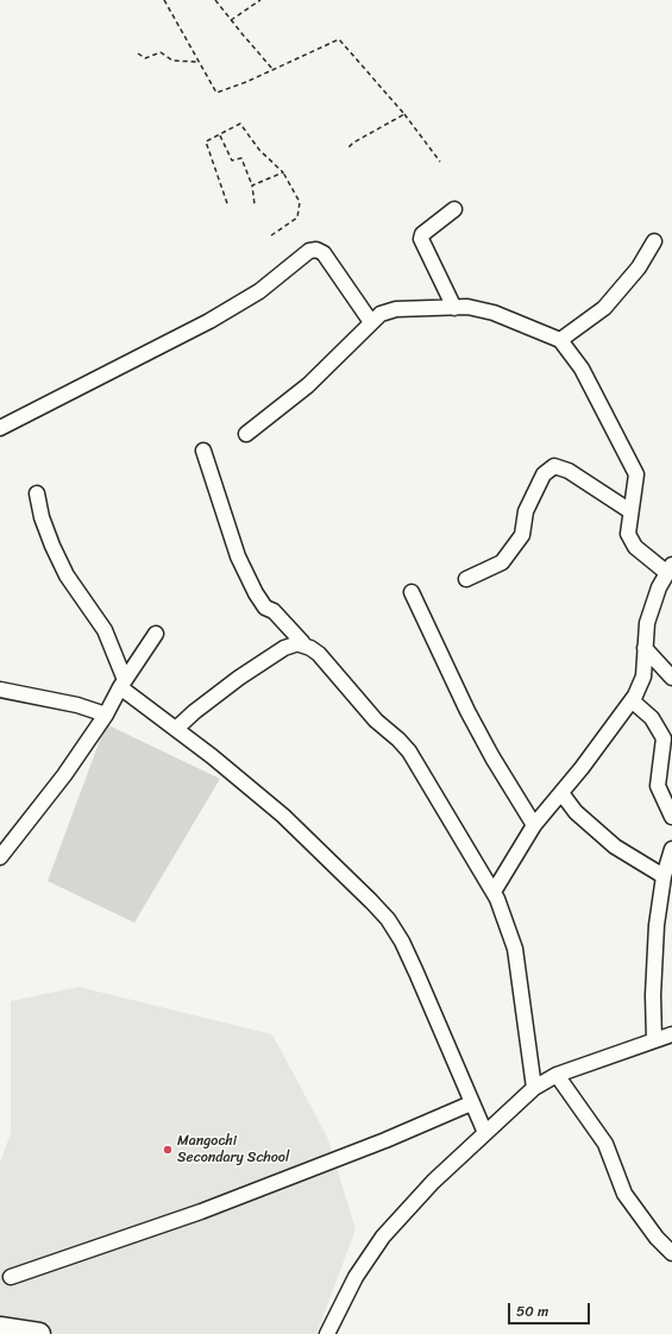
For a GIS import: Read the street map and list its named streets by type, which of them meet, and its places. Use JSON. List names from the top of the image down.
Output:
{
  "places": ["Mangochi Secondary School"],
  "scale_bar": "50 m"
}
